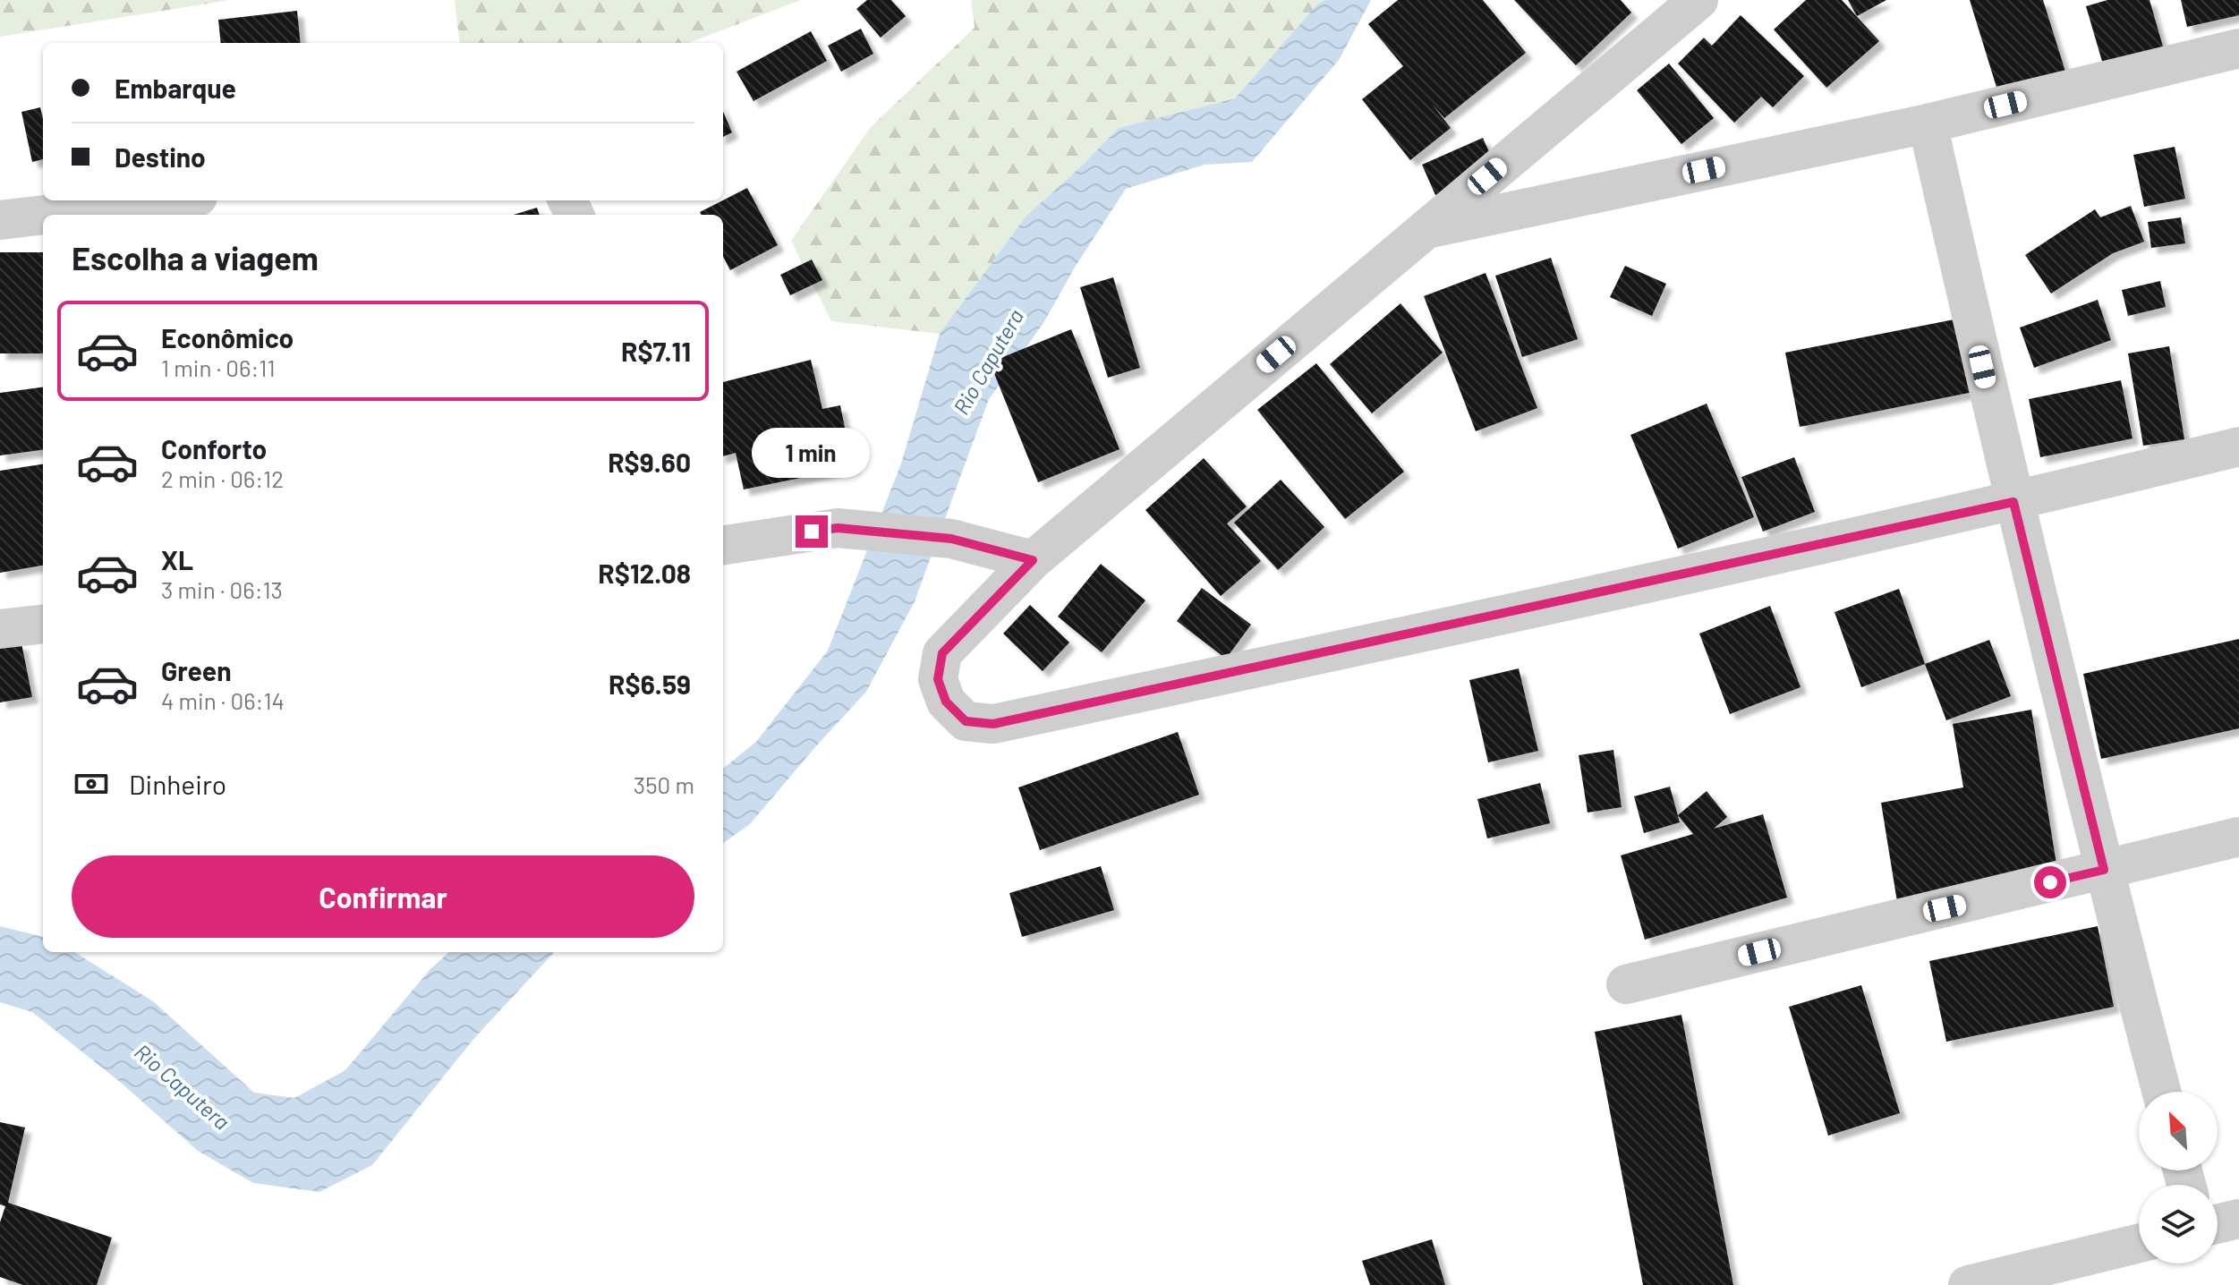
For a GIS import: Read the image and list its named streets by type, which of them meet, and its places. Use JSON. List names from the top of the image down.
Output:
{
  "water": ["Rio Caputera"],
  "north": "top left",
  "page": {
    "banner": ["Embarque", "Destino"],
    "heading": "Escolha a viagem",
    "list": [
      {
        "name": "Econômico",
        "note": "1 min · 06:11",
        "value": "R$7.11"
      },
      {
        "name": "Conforto",
        "note": "2 min · 06:12",
        "value": "R$9.60"
      },
      {
        "name": "XL",
        "note": "3 min · 06:13",
        "value": "R$12.08"
      },
      {
        "name": "Green",
        "note": "4 min · 06:14",
        "value": "R$6.59"
      }
    ],
    "bubble": "1 min",
    "pay": ["Dinheiro", "350 m"],
    "buttons": "Confirmar"
  }
}
